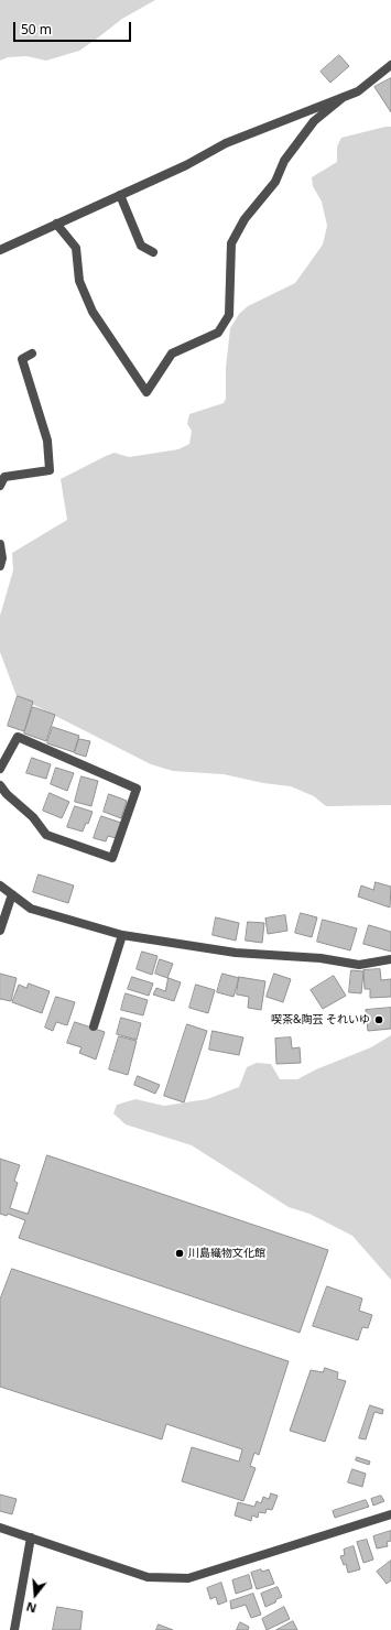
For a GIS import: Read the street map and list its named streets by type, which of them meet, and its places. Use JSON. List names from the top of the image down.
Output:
{
  "places": ["喫茶&陶芸 それいゆ", "川島織物文化館"],
  "scale_bar": "50 m",
  "north": "bottom"
}
